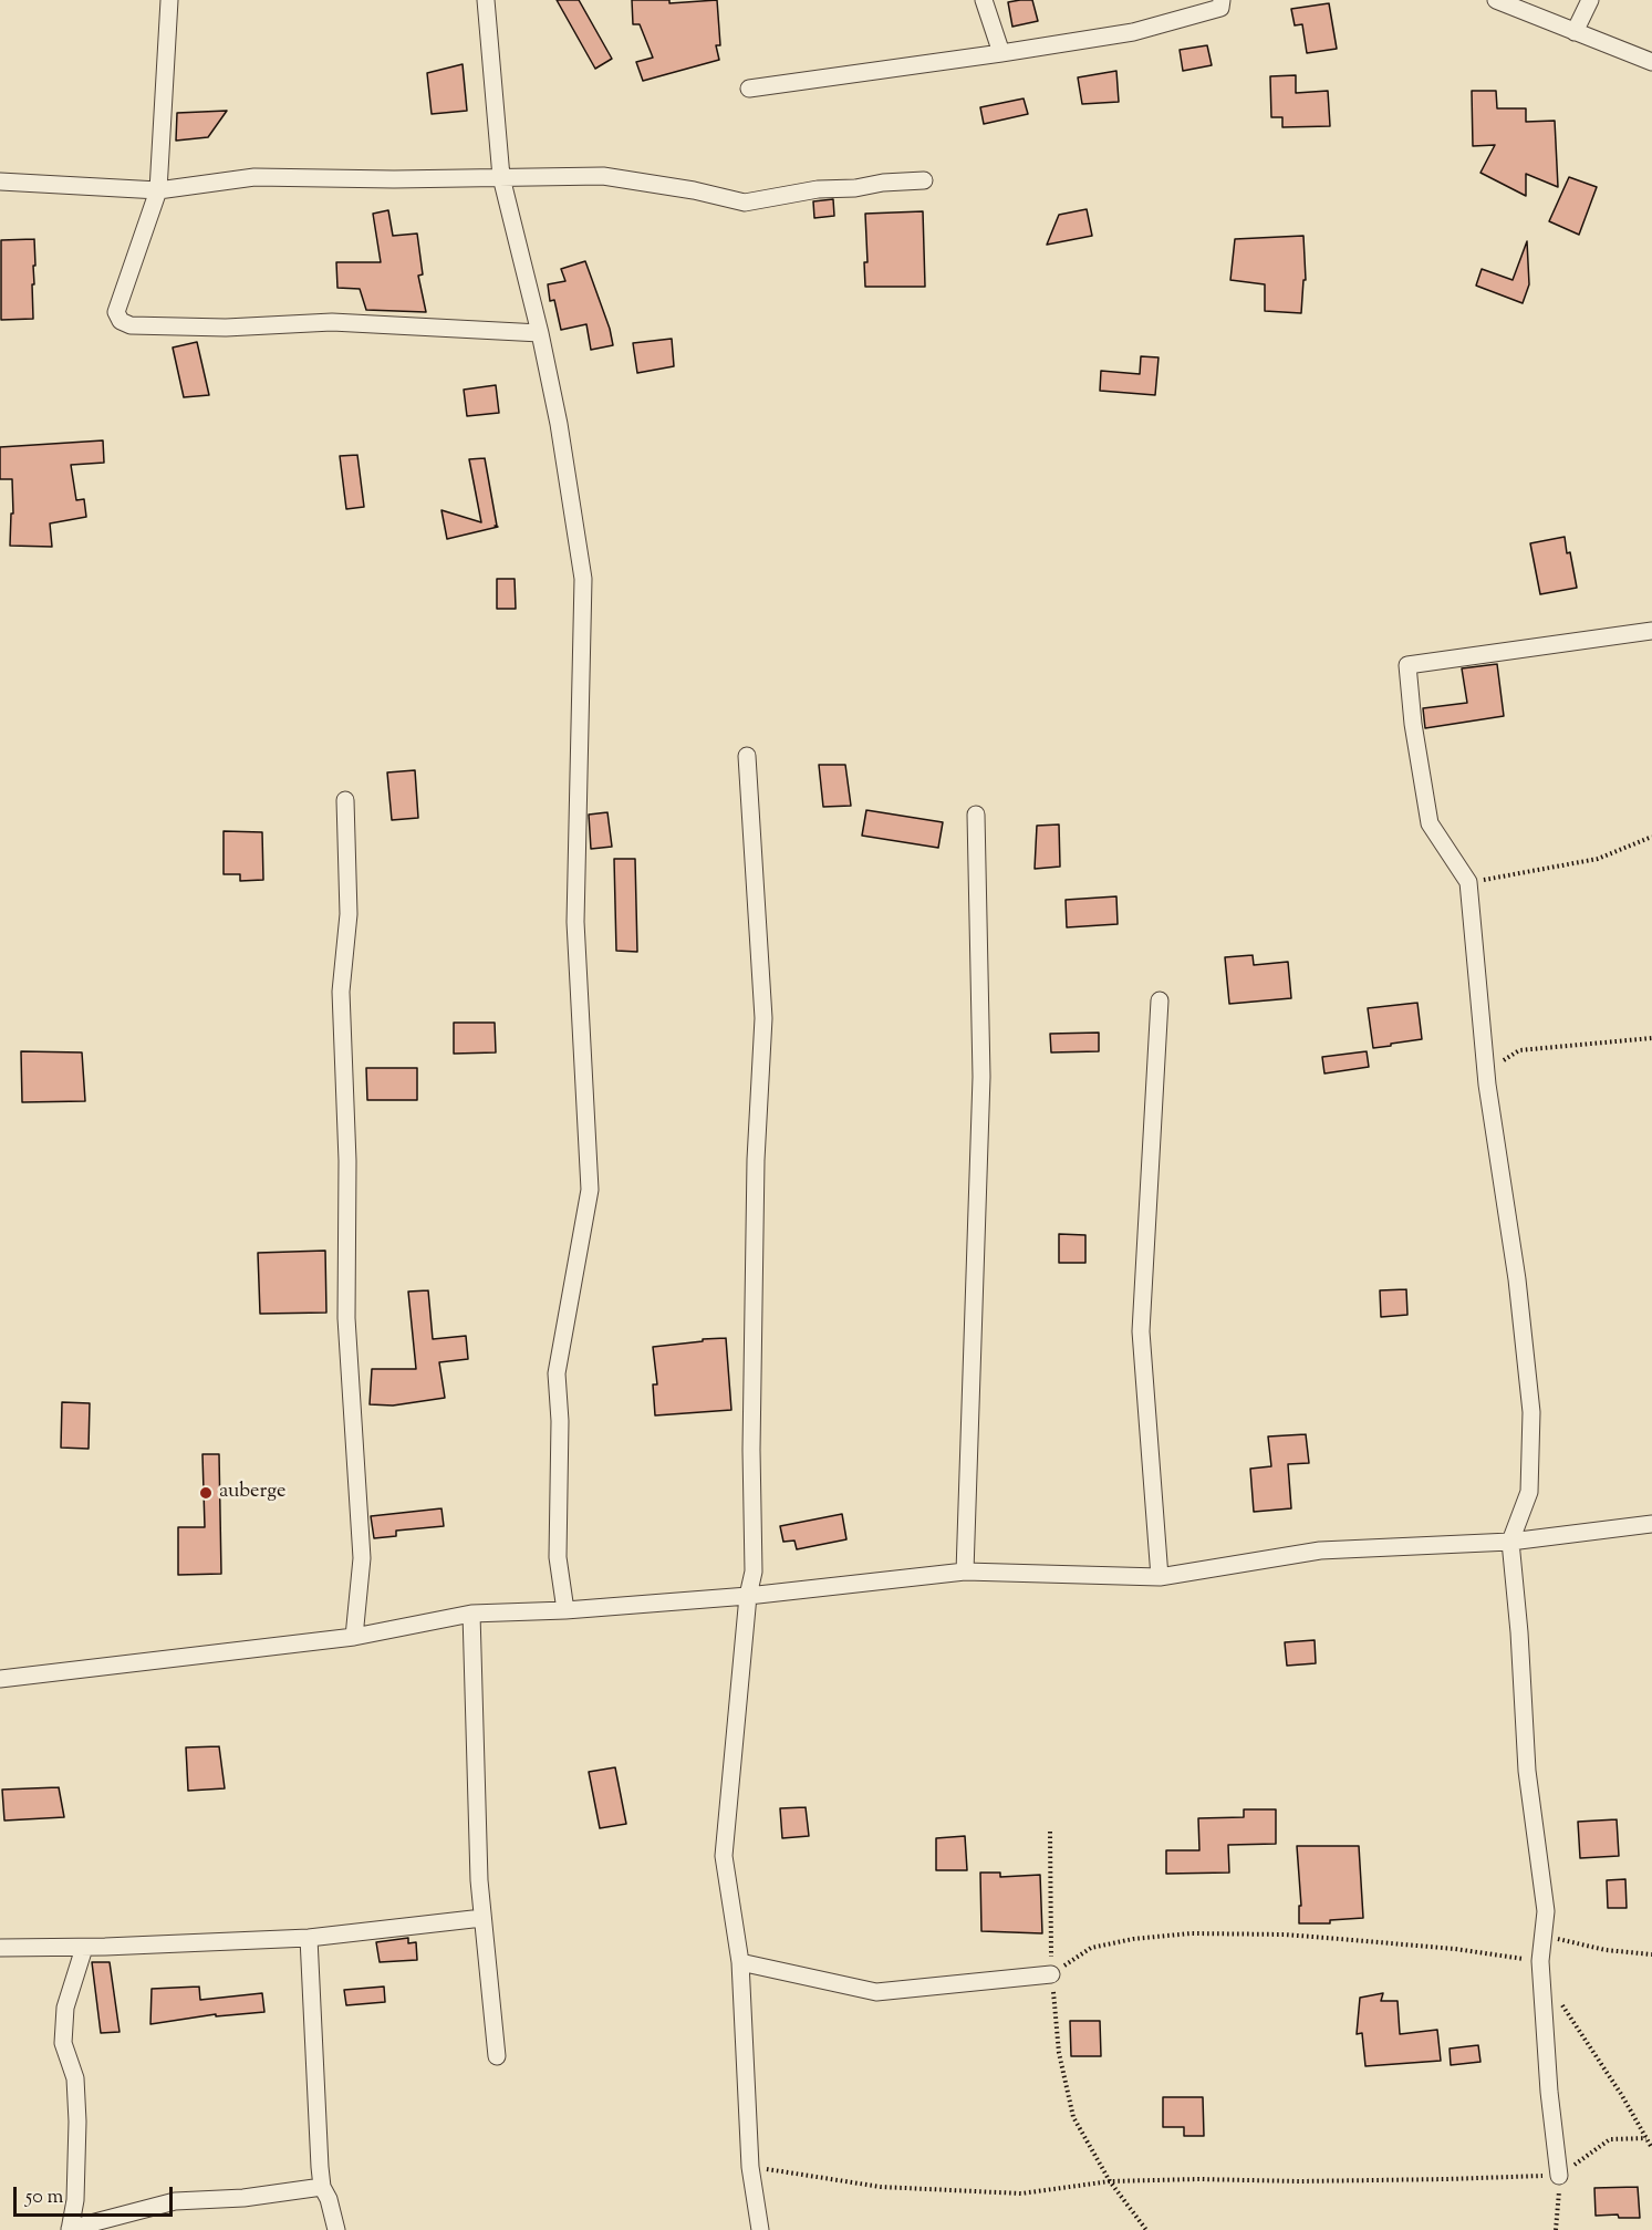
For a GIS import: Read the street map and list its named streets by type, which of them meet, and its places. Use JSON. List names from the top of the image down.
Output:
{
  "places": ["auberge"],
  "scale_bar": "50 m"
}
